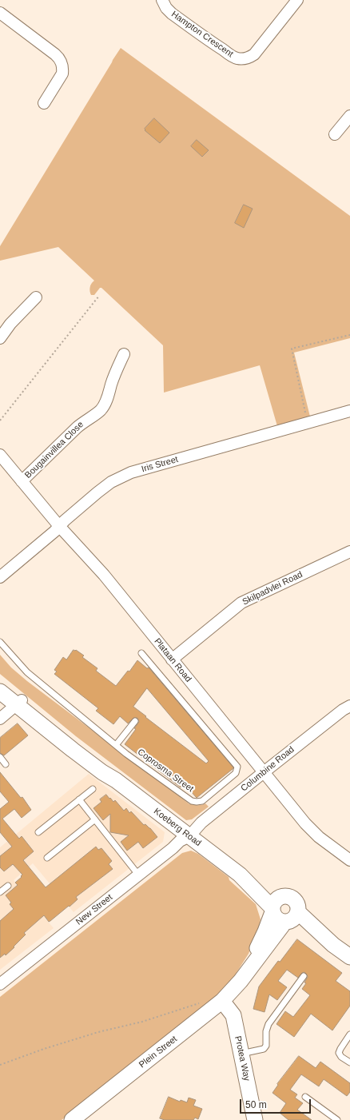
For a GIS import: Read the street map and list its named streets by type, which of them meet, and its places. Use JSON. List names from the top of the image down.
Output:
{
  "streets": {
    "main road": ["Koeberg Road", "Plein Street", "Protea Way"],
    "street": [
      "Hampton Crescent",
      "Bougainvillea Close",
      "Iris Street",
      "Skilpadvlei Road",
      "Plataan Road",
      "Columbine Road",
      "New Street"
    ],
    "lane": ["Coprosma Street"]
  },
  "crossings": [
    ["Bougainvillea Close", "Plataan Road"],
    ["Iris Street", "Plataan Road"],
    ["Skilpadvlei Road", "Plataan Road"],
    ["Plataan Road", "Columbine Road"],
    ["Columbine Road", "Koeberg Road"],
    ["Columbine Road", "New Street"],
    ["Koeberg Road", "New Street"],
    ["Koeberg Road", "Plein Street"],
    ["Plein Street", "Protea Way"]
  ],
  "scale_bar": "50 m"
}
